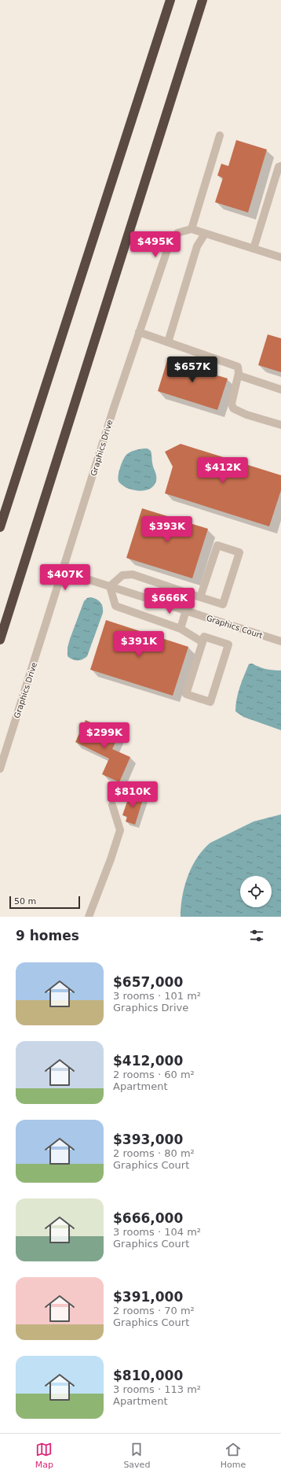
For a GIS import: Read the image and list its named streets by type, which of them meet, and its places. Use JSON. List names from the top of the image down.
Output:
{
  "streets": {
    "street": ["Graphics Drive", "Graphics Court"]
  },
  "crossings": [
    ["Graphics Drive", "Graphics Court"]
  ],
  "scale_bar": "50 m",
  "page": {
    "price": [
      "$495K",
      "$657K",
      "$412K",
      "$393K",
      "$407K",
      "$666K",
      "$391K",
      "$299K",
      "$810K"
    ],
    "scale": "50 m",
    "heading": "9 homes",
    "list": [
      {
        "name": "$657,000",
        "note": "3 rooms · 101 m² · Graphics Drive"
      },
      {
        "name": "$412,000",
        "note": "2 rooms · 60 m² · Apartment"
      },
      {
        "name": "$393,000",
        "note": "2 rooms · 80 m² · Graphics Court"
      },
      {
        "name": "$666,000",
        "note": "3 rooms · 104 m² · Graphics Court"
      },
      {
        "name": "$391,000",
        "note": "2 rooms · 70 m² · Graphics Court"
      },
      {
        "name": "$810,000",
        "note": "3 rooms · 113 m² · Apartment"
      }
    ],
    "tabs": ["Map", "Saved", "Home"]
  }
}
